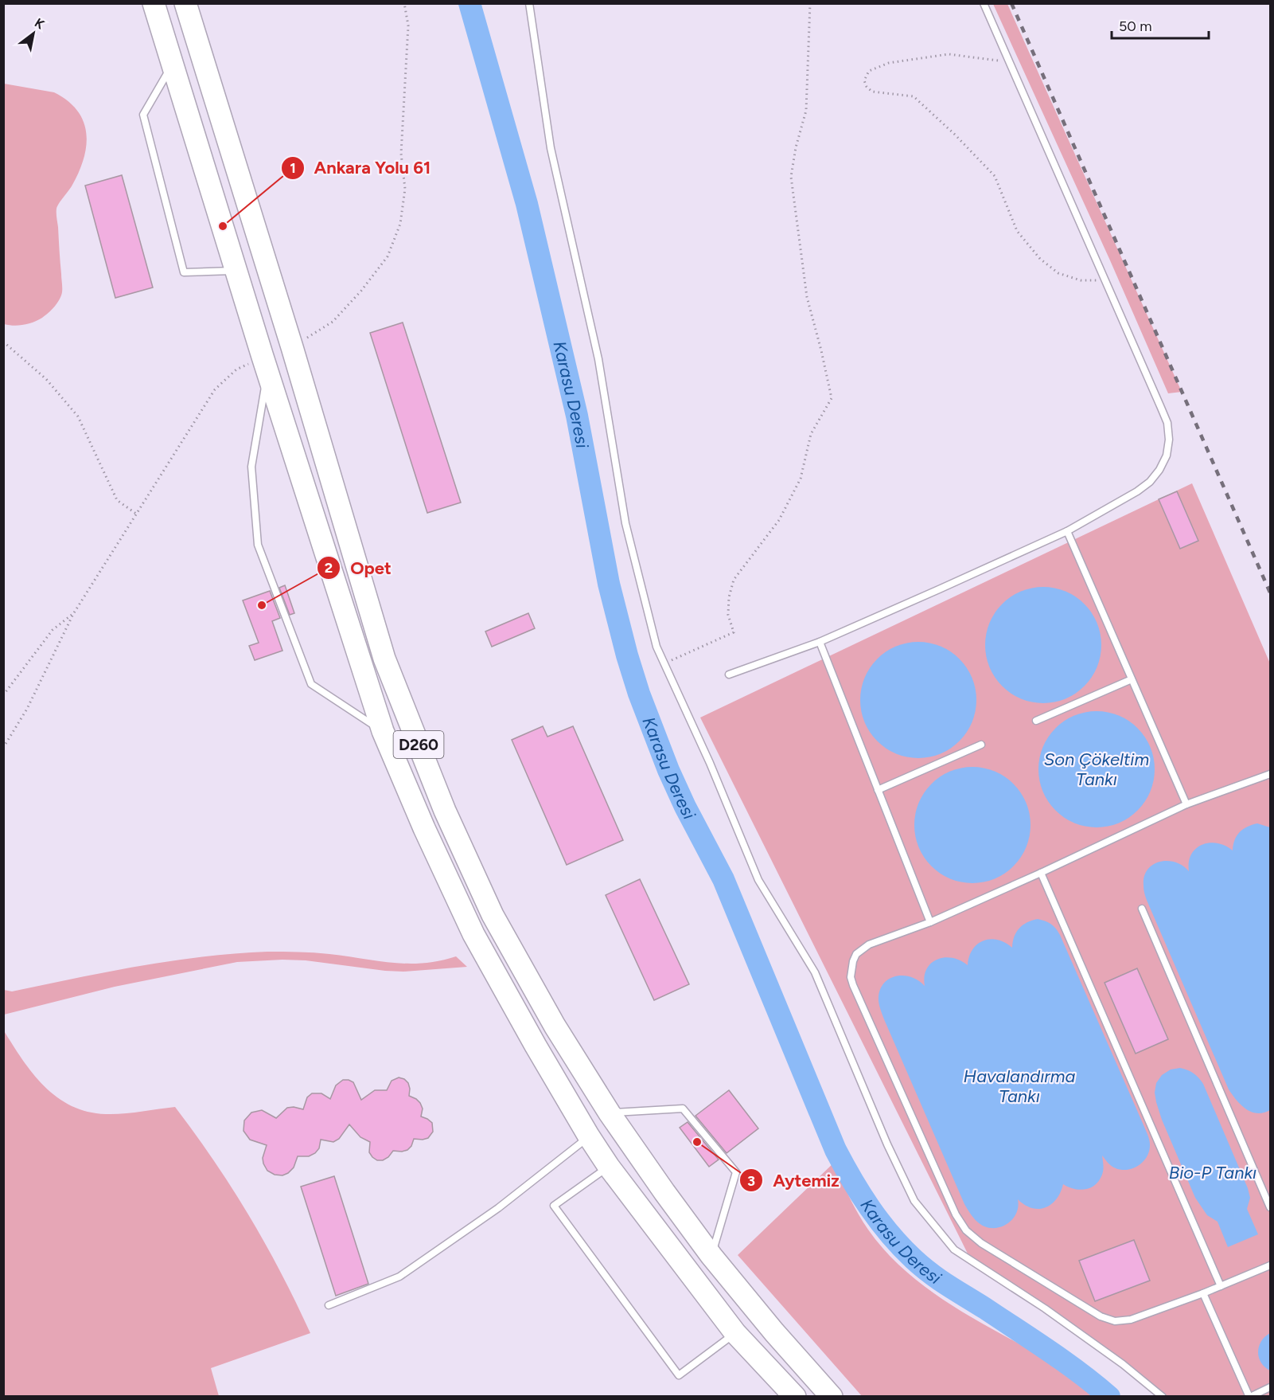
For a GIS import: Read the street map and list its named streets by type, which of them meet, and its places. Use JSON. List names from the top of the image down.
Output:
{
  "streets": {
    "highway": ["D260"]
  },
  "water": [
    "Karasu Deresi",
    "Son Çökeltim Tankı",
    "Havalandırma Tankı",
    "Bio-P Tankı"
  ],
  "places": ["Ankara Yolu 61", "Opet", "Aytemiz"],
  "scale_bar": "50 m",
  "north": "top right"
}
